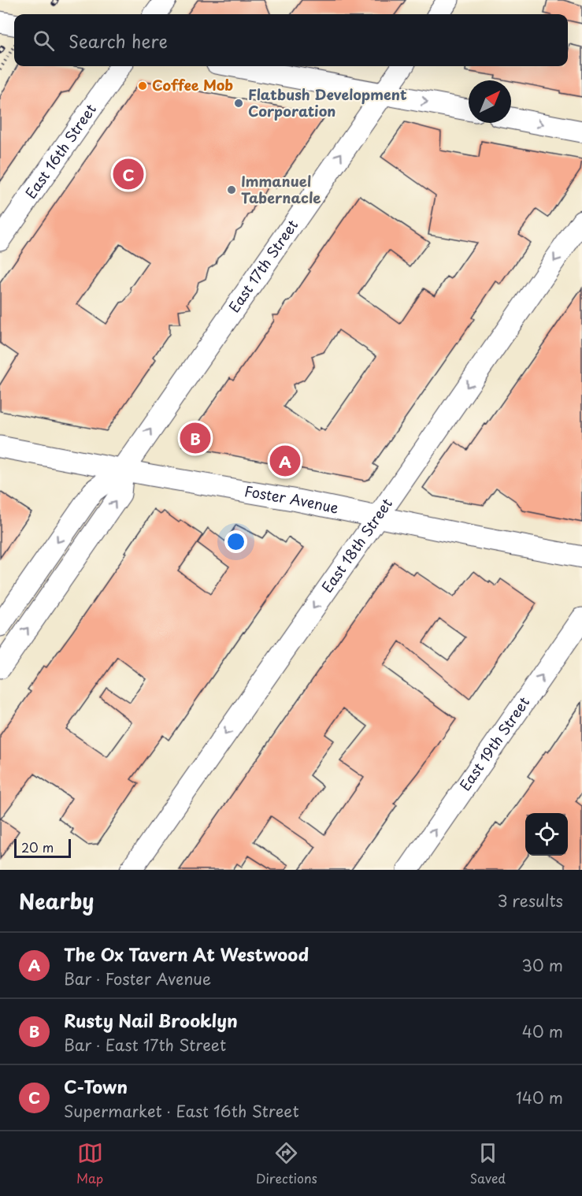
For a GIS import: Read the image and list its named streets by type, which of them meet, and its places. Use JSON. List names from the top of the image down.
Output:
{
  "streets": {
    "street": [
      "East 16th Street",
      "East 17th Street",
      "Foster Avenue",
      "East 18th Street",
      "East 19th Street"
    ]
  },
  "crossings": [
    ["East 17th Street", "Foster Avenue"],
    ["Foster Avenue", "East 18th Street"]
  ],
  "one_way": ["East 18th Street", "East 19th Street"],
  "places": ["Coffee Mob", "Flatbush Development Corporation", "Immanuel Tabernacle"],
  "scale_bar": "20 m",
  "north": "top right",
  "page": {
    "search": "Search here",
    "pins": ["C", "B", "A"],
    "scale": "20 m",
    "heading": ["Nearby", "3 results"],
    "list": [
      {
        "mark": "A",
        "name": "The Ox Tavern At Westwood",
        "note": "Bar · Foster Avenue",
        "value": "30 m"
      },
      {
        "mark": "B",
        "name": "Rusty Nail Brooklyn",
        "note": "Bar · East 17th Street",
        "value": "40 m"
      },
      {
        "mark": "C",
        "name": "C-Town",
        "note": "Supermarket · East 16th Street",
        "value": "140 m"
      }
    ],
    "nav": ["Map", "Directions", "Saved"]
  }
}
